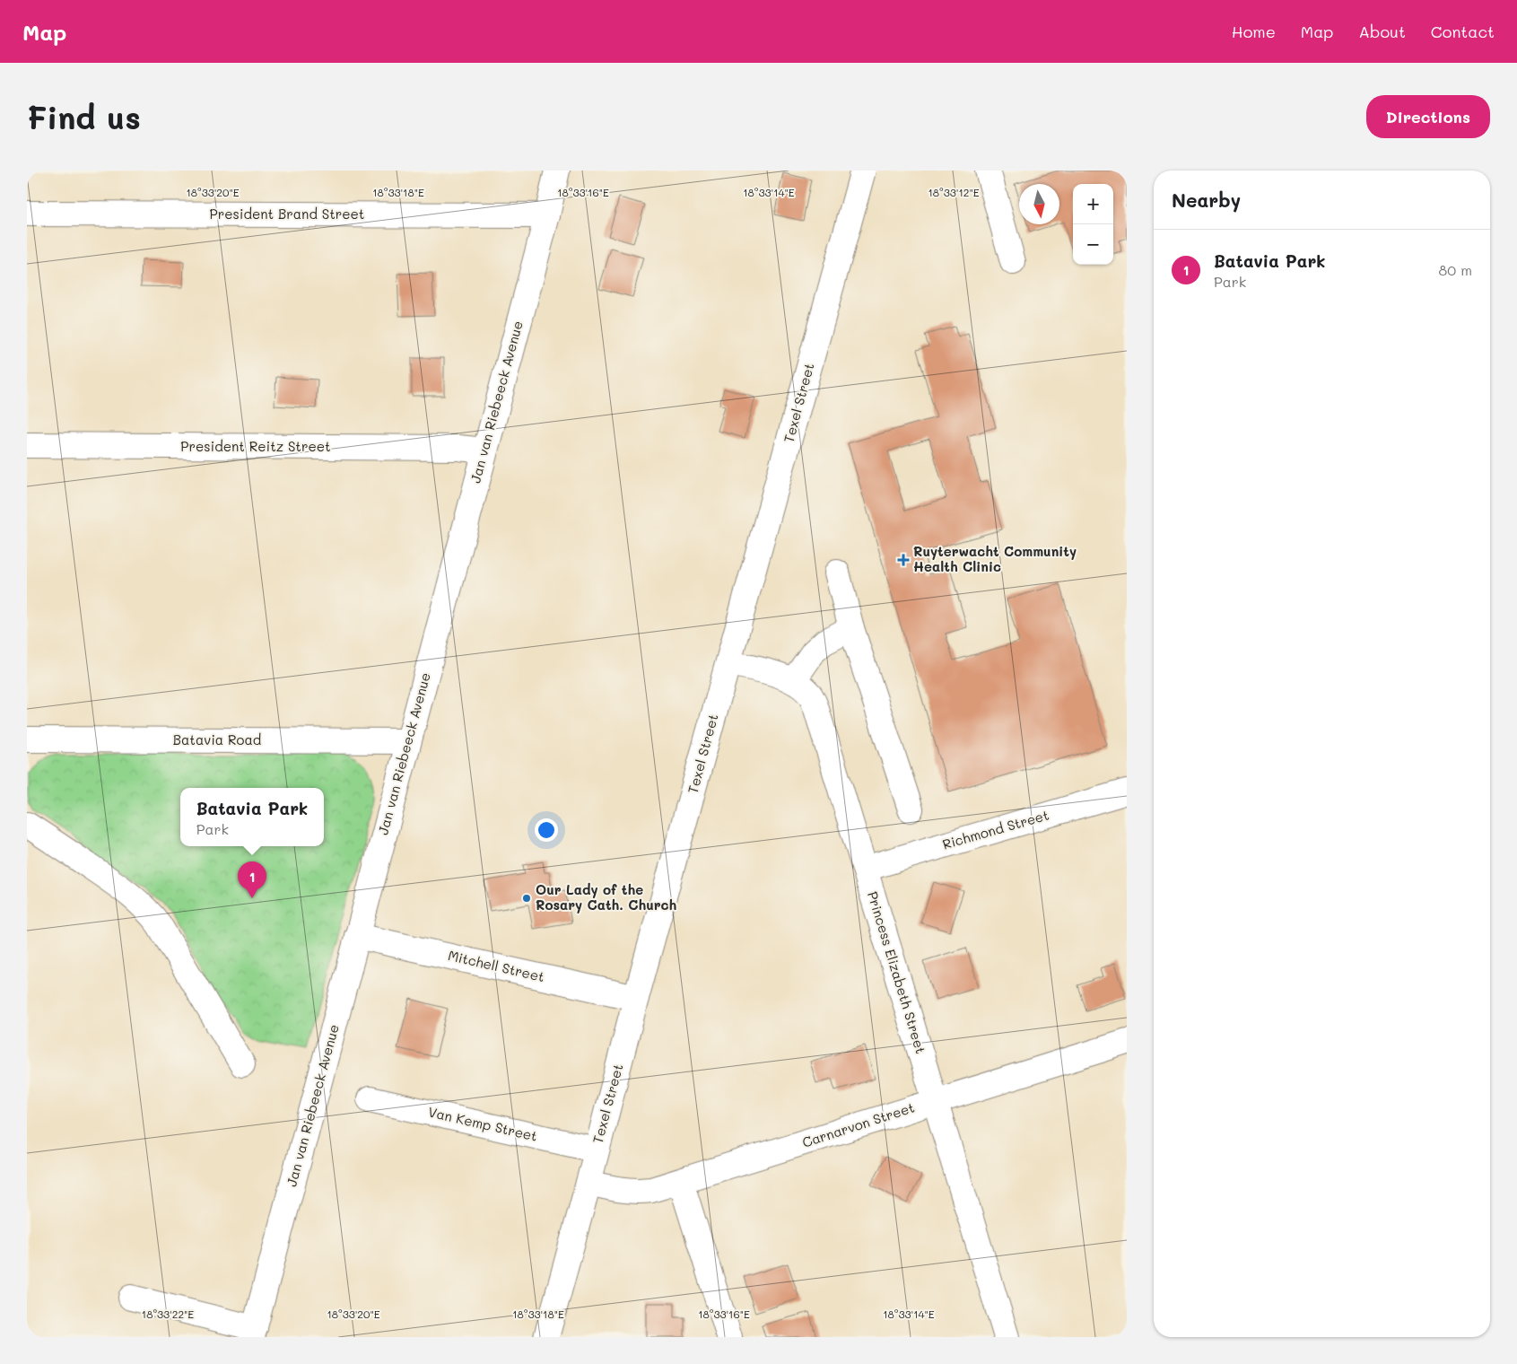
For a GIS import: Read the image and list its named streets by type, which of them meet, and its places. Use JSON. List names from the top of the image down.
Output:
{
  "streets": {
    "street": [
      "President Brand Street",
      "Jan van Riebeeck Avenue",
      "Texel Street",
      "President Reitz Street",
      "Batavia Road",
      "Richmond Street",
      "Mitchell Street",
      "Princess Elizabeth Street",
      "Van Kemp Street",
      "Carnarvon Street"
    ]
  },
  "crossings": [
    ["President Brand Street", "Jan van Riebeeck Avenue"],
    ["Jan van Riebeeck Avenue", "President Reitz Street"],
    ["Jan van Riebeeck Avenue", "Batavia Road"],
    ["Jan van Riebeeck Avenue", "Mitchell Street"],
    ["Texel Street", "Mitchell Street"],
    ["Texel Street", "Princess Elizabeth Street"],
    ["Texel Street", "Van Kemp Street"],
    ["Texel Street", "Carnarvon Street"],
    ["Richmond Street", "Princess Elizabeth Street"],
    ["Princess Elizabeth Street", "Carnarvon Street"]
  ],
  "places": {
    "health": ["Ruyterwacht Community Health Clinic"],
    "other": ["Our Lady of the Rosary Cath. Church"]
  },
  "north": "bottom",
  "page": {
    "header": "Map",
    "nav": [
      "Home",
      "Map",
      "About",
      "Contact"
    ],
    "buttons": "Directions",
    "title": "Find us",
    "heading": "Nearby",
    "map_buttons": ["+", "−"],
    "list": [
      {
        "mark": "1",
        "name": "Batavia Park",
        "note": "Park",
        "value": "80 m"
      }
    ],
    "popup": ["Batavia Park", "Park"],
    "pins": "1"
  },
  "coordinates": [
    "18°33'20\"E",
    "18°33'18\"E",
    "18°33'16\"E",
    "18°33'14\"E",
    "18°33'12\"E",
    "18°33'22\"E"
  ]
}
